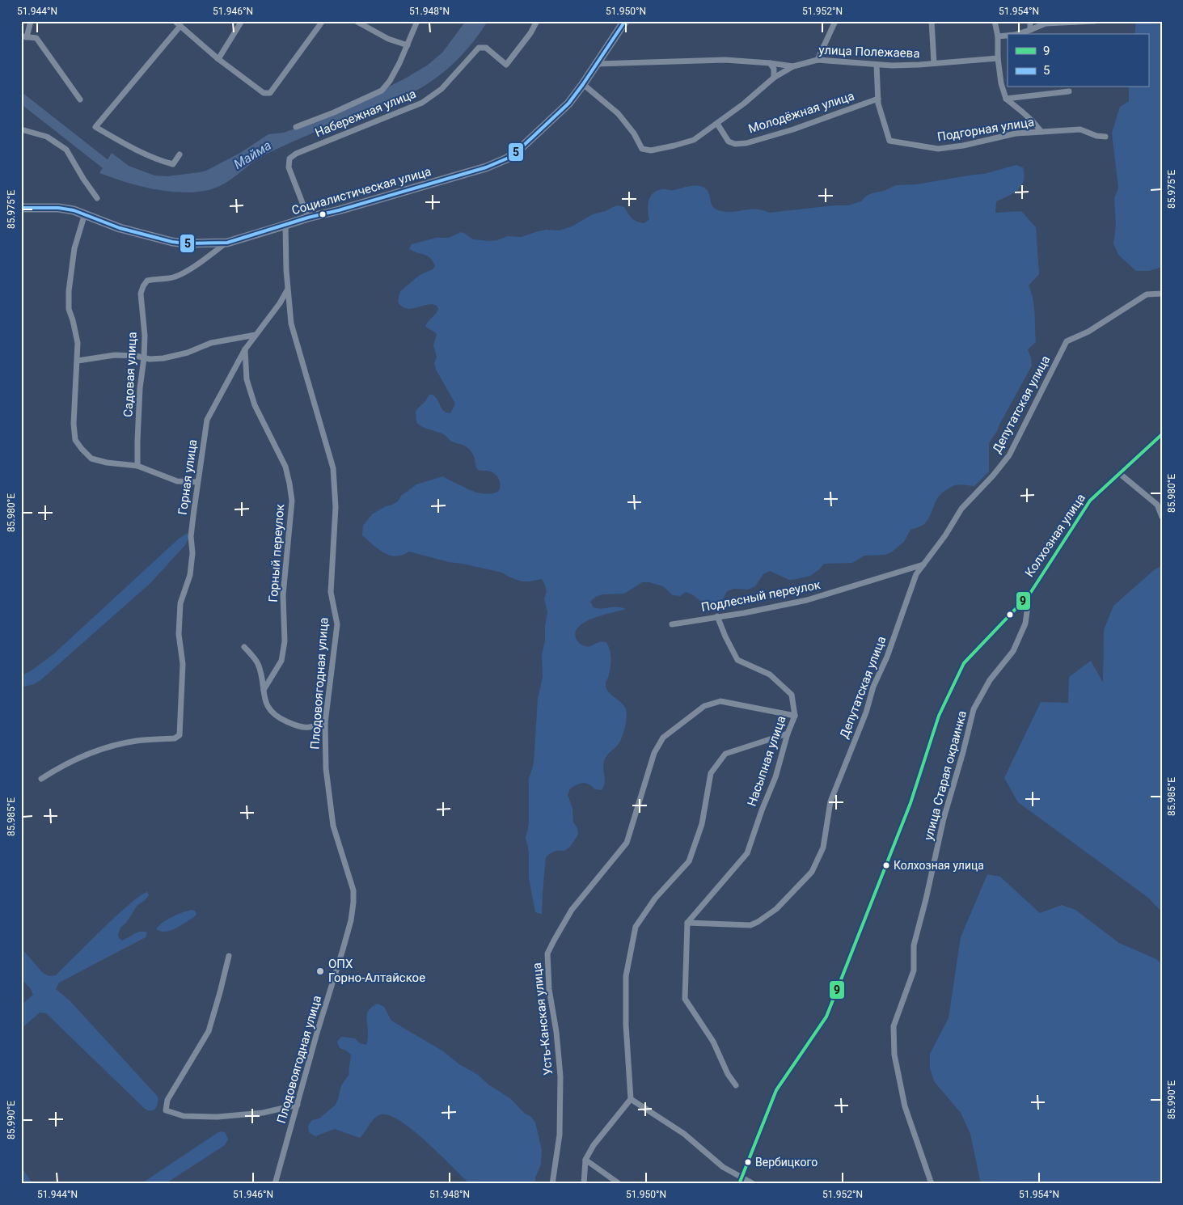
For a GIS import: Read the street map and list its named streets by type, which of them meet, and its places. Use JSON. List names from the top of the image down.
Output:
{
  "streets": {
    "main road": ["Социалистическая улица"],
    "street": [
      "улица Полежаева",
      "Молодёжная улица",
      "Набережная улица",
      "Подгорная улица",
      "Садовая улица",
      "Депутатская улица",
      "Горная улица",
      "Колхозная улица",
      "Горный переулок",
      "Подлесный переулок",
      "Плодовоягодная улица",
      "Насыпная улица",
      "улица Старая окраинка",
      "Усть-Канская улица"
    ]
  },
  "crossings": [
    ["улица Полежаева", "Молодёжная улица"],
    ["улица Полежаева", "Подгорная улица"],
    ["улица Полежаева", "Социалистическая улица"],
    ["Молодёжная улица", "Подгорная улица"],
    ["Молодёжная улица", "Социалистическая улица"],
    ["Набережная улица", "Социалистическая улица"],
    ["Социалистическая улица", "Садовая улица"],
    ["Социалистическая улица", "Плодовоягодная улица"],
    ["Депутатская улица", "Подлесный переулок"],
    ["Депутатская улица", "Насыпная улица"],
    ["Горная улица", "Горный переулок"],
    ["Горная улица", "Плодовоягодная улица"],
    ["Колхозная улица", "улица Старая окраинка"],
    ["Подлесный переулок", "Насыпная улица"],
    ["Насыпная улица", "Усть-Канская улица"]
  ],
  "water": ["Майма"],
  "places": ["Колхозная улица", "ОПХ Горно-Алтайское", "Вербицкого"],
  "lines": ["transit line 5", "transit line 9"],
  "legend": ["9", "5"],
  "coordinates": [
    "51.944°N",
    "51.946°N",
    "51.948°N",
    "51.950°N",
    "51.952°N",
    "51.954°N",
    "85.975°E",
    "85.980°E",
    "85.985°E",
    "85.990°E"
  ]
}
